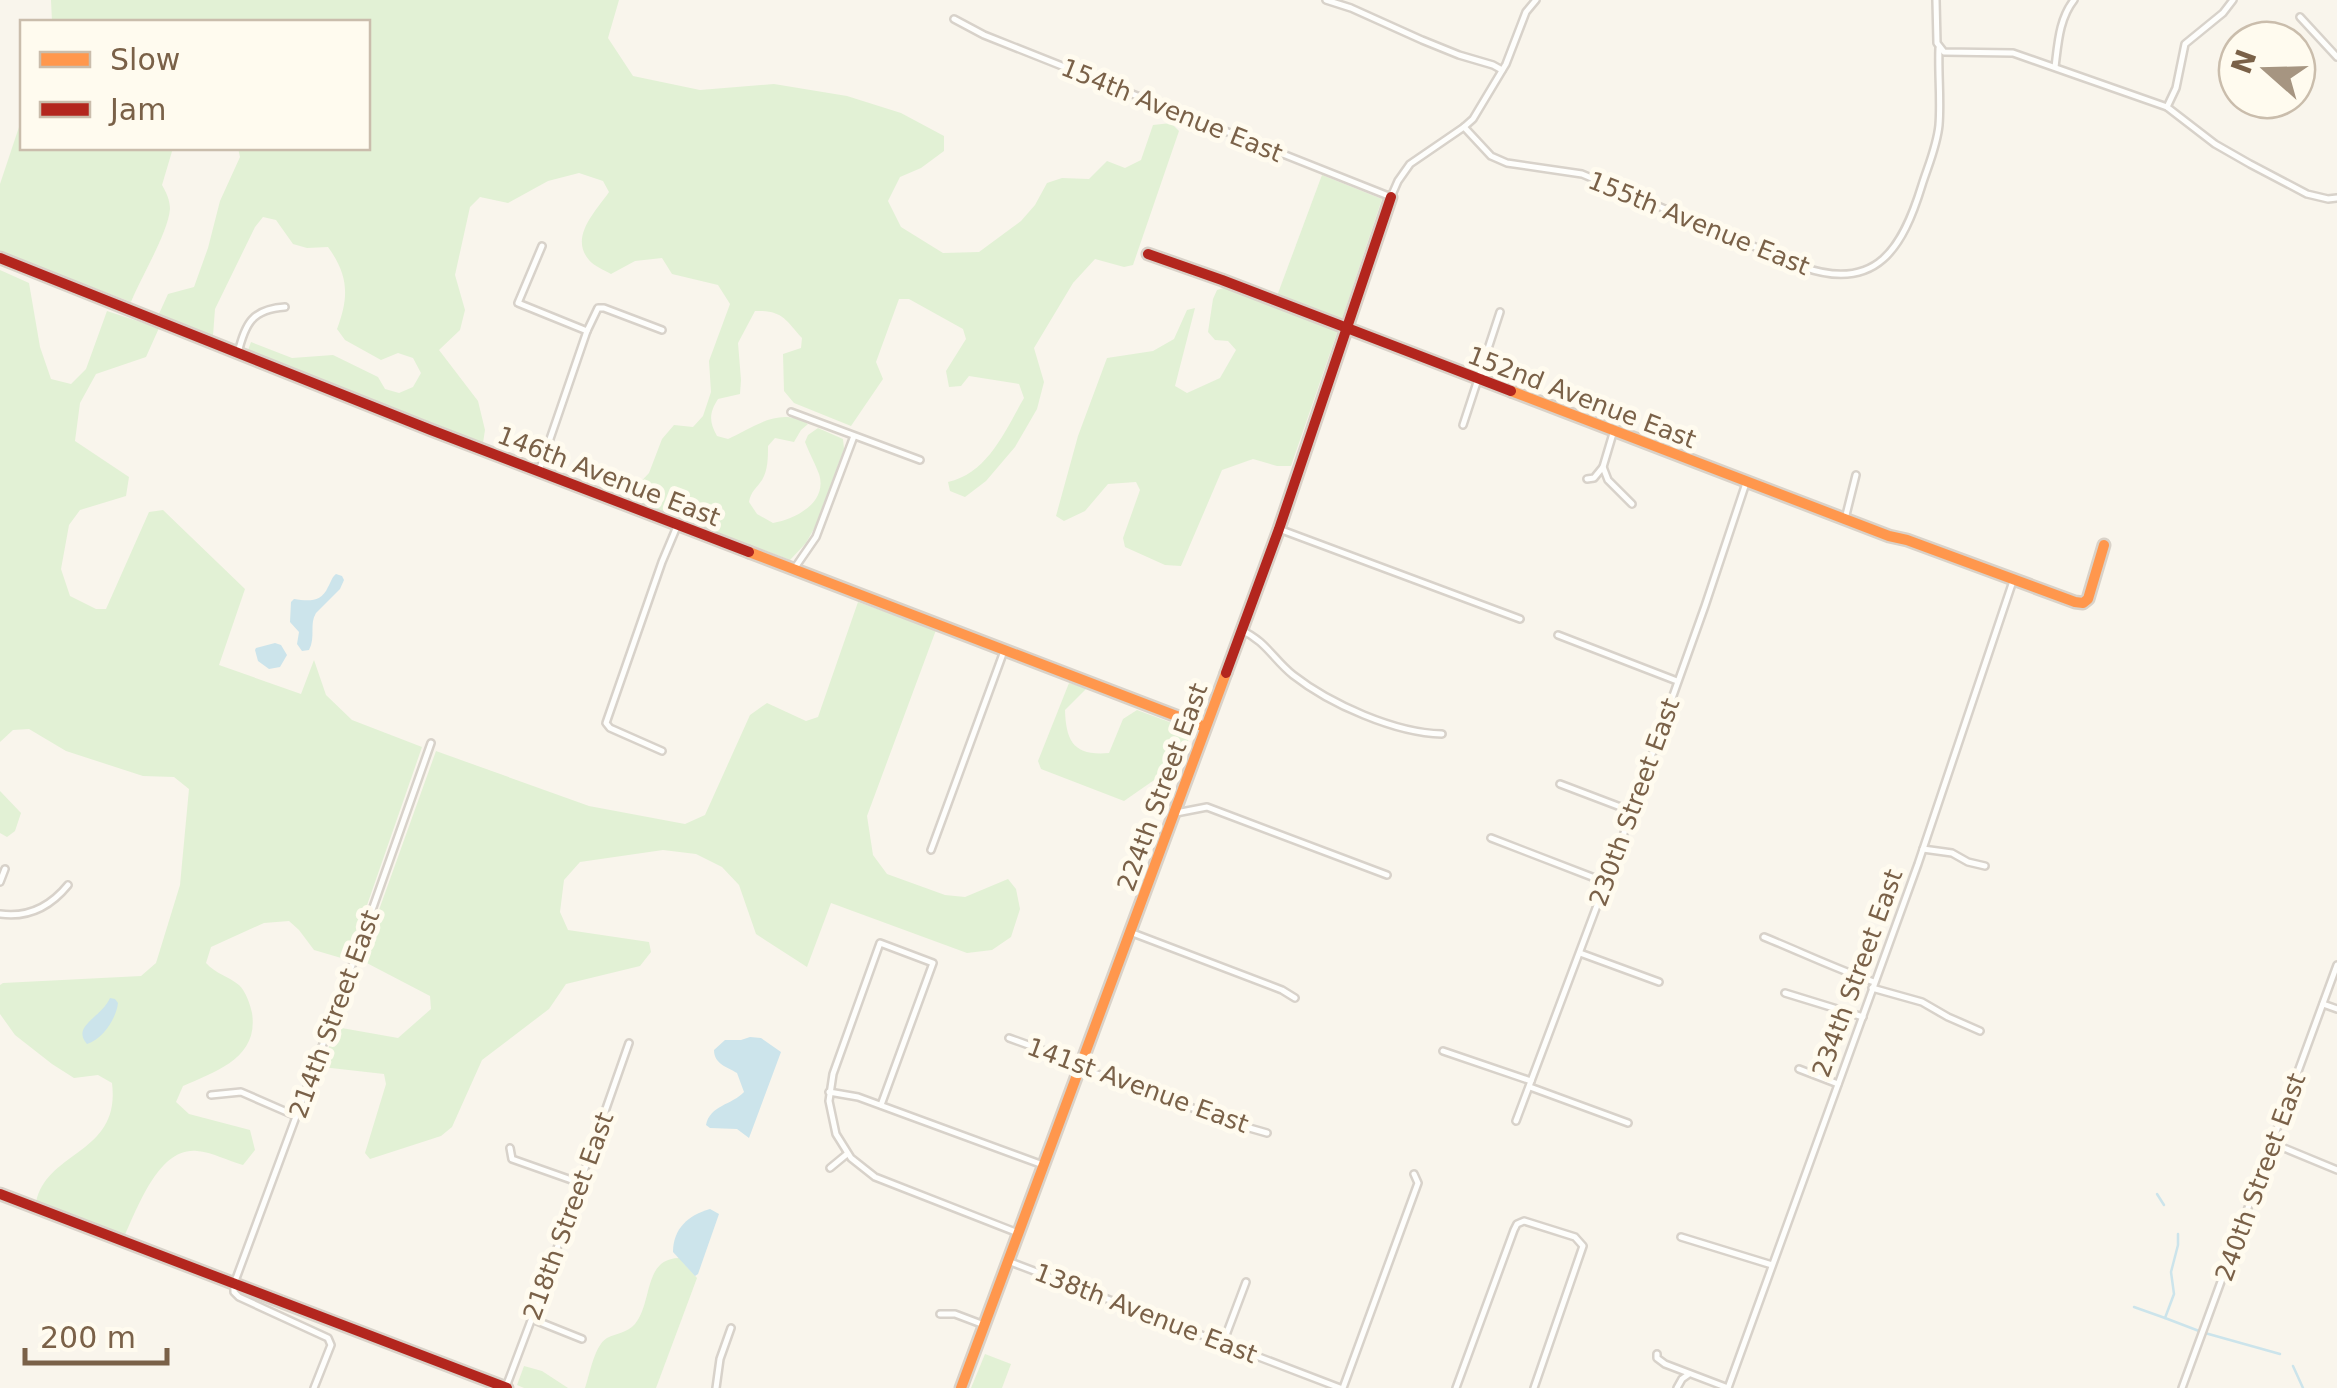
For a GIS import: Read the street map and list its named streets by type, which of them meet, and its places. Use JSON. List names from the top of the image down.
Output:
{
  "streets": {
    "street": [
      "154th Avenue East",
      "155th Avenue East",
      "152nd Avenue East",
      "146th Avenue East",
      "224th Street East",
      "230th Street East",
      "234th Street East",
      "214th Street East",
      "141st Avenue East",
      "240th Street East",
      "218th Street East",
      "138th Avenue East"
    ]
  },
  "crossings": [
    ["154th Avenue East", "224th Street East"],
    ["152nd Avenue East", "224th Street East"],
    ["152nd Avenue East", "230th Street East"],
    ["152nd Avenue East", "234th Street East"],
    ["146th Avenue East", "224th Street East"],
    ["224th Street East", "141st Avenue East"],
    ["224th Street East", "138th Avenue East"]
  ],
  "legend": ["Slow", "Jam"],
  "scale_bar": "200 m",
  "north": "left"
}
